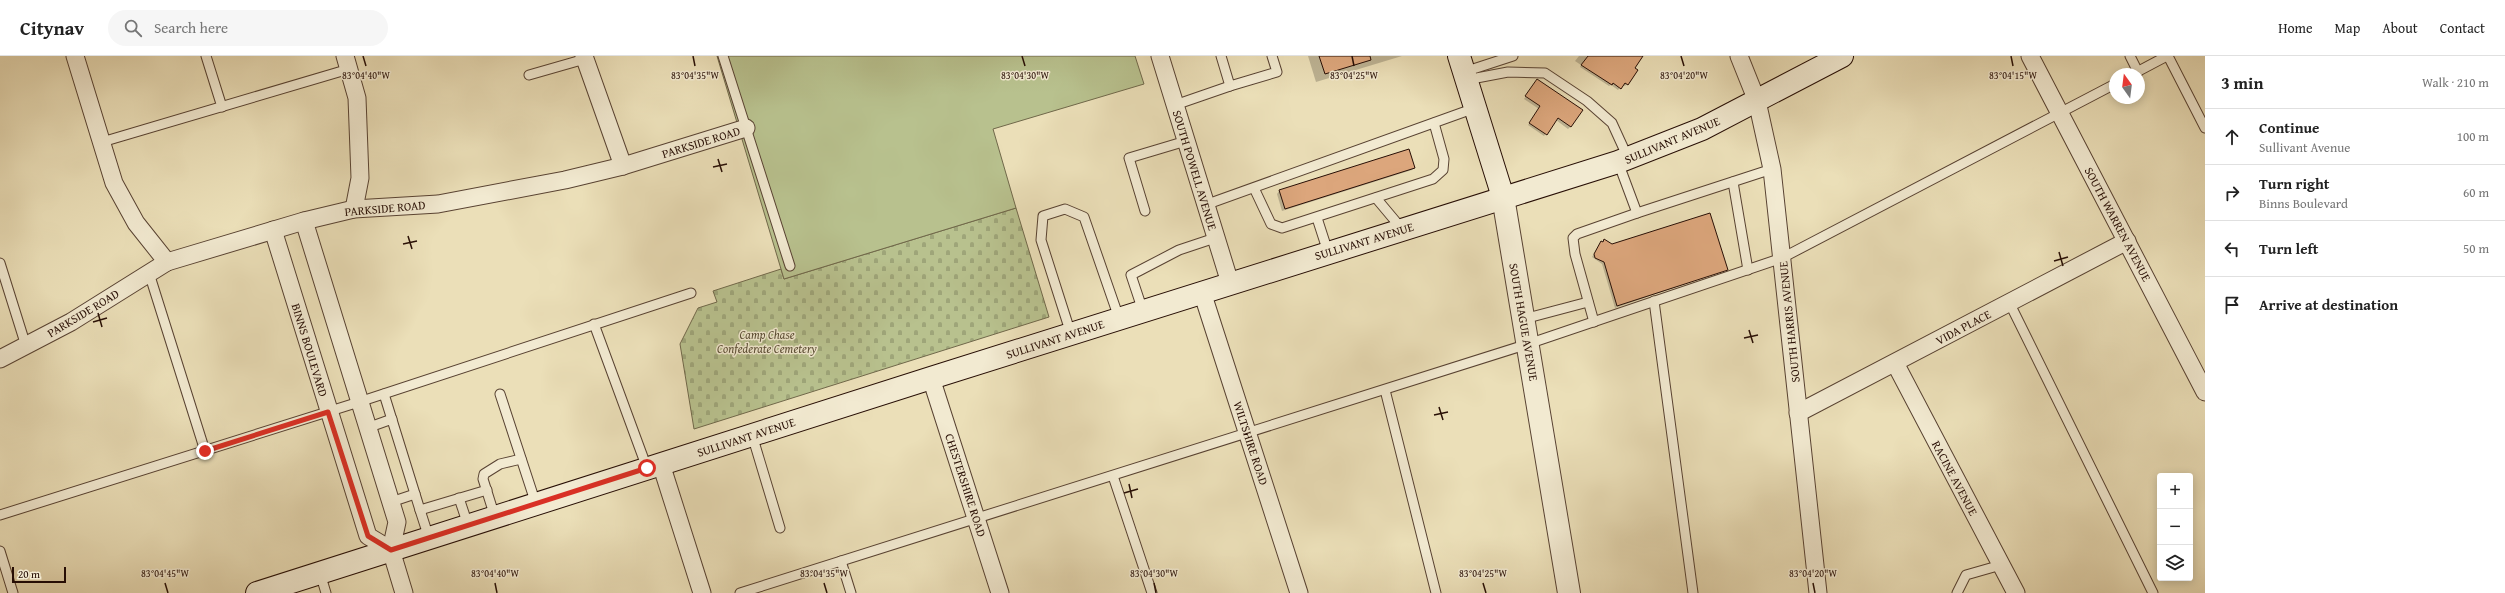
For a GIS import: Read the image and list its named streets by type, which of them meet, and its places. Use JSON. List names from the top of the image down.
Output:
{
  "streets": {
    "main road": ["SULLIVANT AVENUE", "SOUTH HAGUE AVENUE"],
    "street": [
      "PARKSIDE ROAD",
      "SOUTH POWELL AVENUE",
      "SOUTH WARREN AVENUE",
      "SOUTH HARRIS AVENUE",
      "VIDA PLACE",
      "BINNS BOULEVARD",
      "WILTSHIRE ROAD",
      "RACINE AVENUE",
      "CHESTERSHIRE ROAD"
    ]
  },
  "crossings": [
    ["SULLIVANT AVENUE", "SOUTH POWELL AVENUE"],
    ["SULLIVANT AVENUE", "SOUTH HAGUE AVENUE"],
    ["SULLIVANT AVENUE", "SOUTH HARRIS AVENUE"],
    ["SULLIVANT AVENUE", "BINNS BOULEVARD"],
    ["SULLIVANT AVENUE", "WILTSHIRE ROAD"],
    ["SULLIVANT AVENUE", "CHESTERSHIRE ROAD"],
    ["PARKSIDE ROAD", "BINNS BOULEVARD"],
    ["SOUTH WARREN AVENUE", "VIDA PLACE"],
    ["SOUTH HARRIS AVENUE", "VIDA PLACE"],
    ["VIDA PLACE", "RACINE AVENUE"]
  ],
  "parks": ["Camp Chase Confederate Cemetery"],
  "scale_bar": "20 m",
  "north": "top",
  "page": {
    "header": "Citynav",
    "search": "Search here",
    "nav": [
      "Home",
      "Map",
      "About",
      "Contact"
    ],
    "heading": ["3 min", "Walk · 210 m"],
    "list": [
      ["Continue", "Sullivant Avenue", "100 m"],
      ["Turn right", "Binns Boulevard", "60 m"],
      ["Turn left", "50 m"],
      "Arrive at destination"
    ],
    "map_buttons": ["+", "−"],
    "scale": "20 m"
  },
  "coordinates": [
    "83°04'40\"W",
    "83°04'35\"W",
    "83°04'30\"W",
    "83°04'25\"W",
    "83°04'20\"W",
    "83°04'15\"W",
    "83°04'45\"W"
  ]
}
